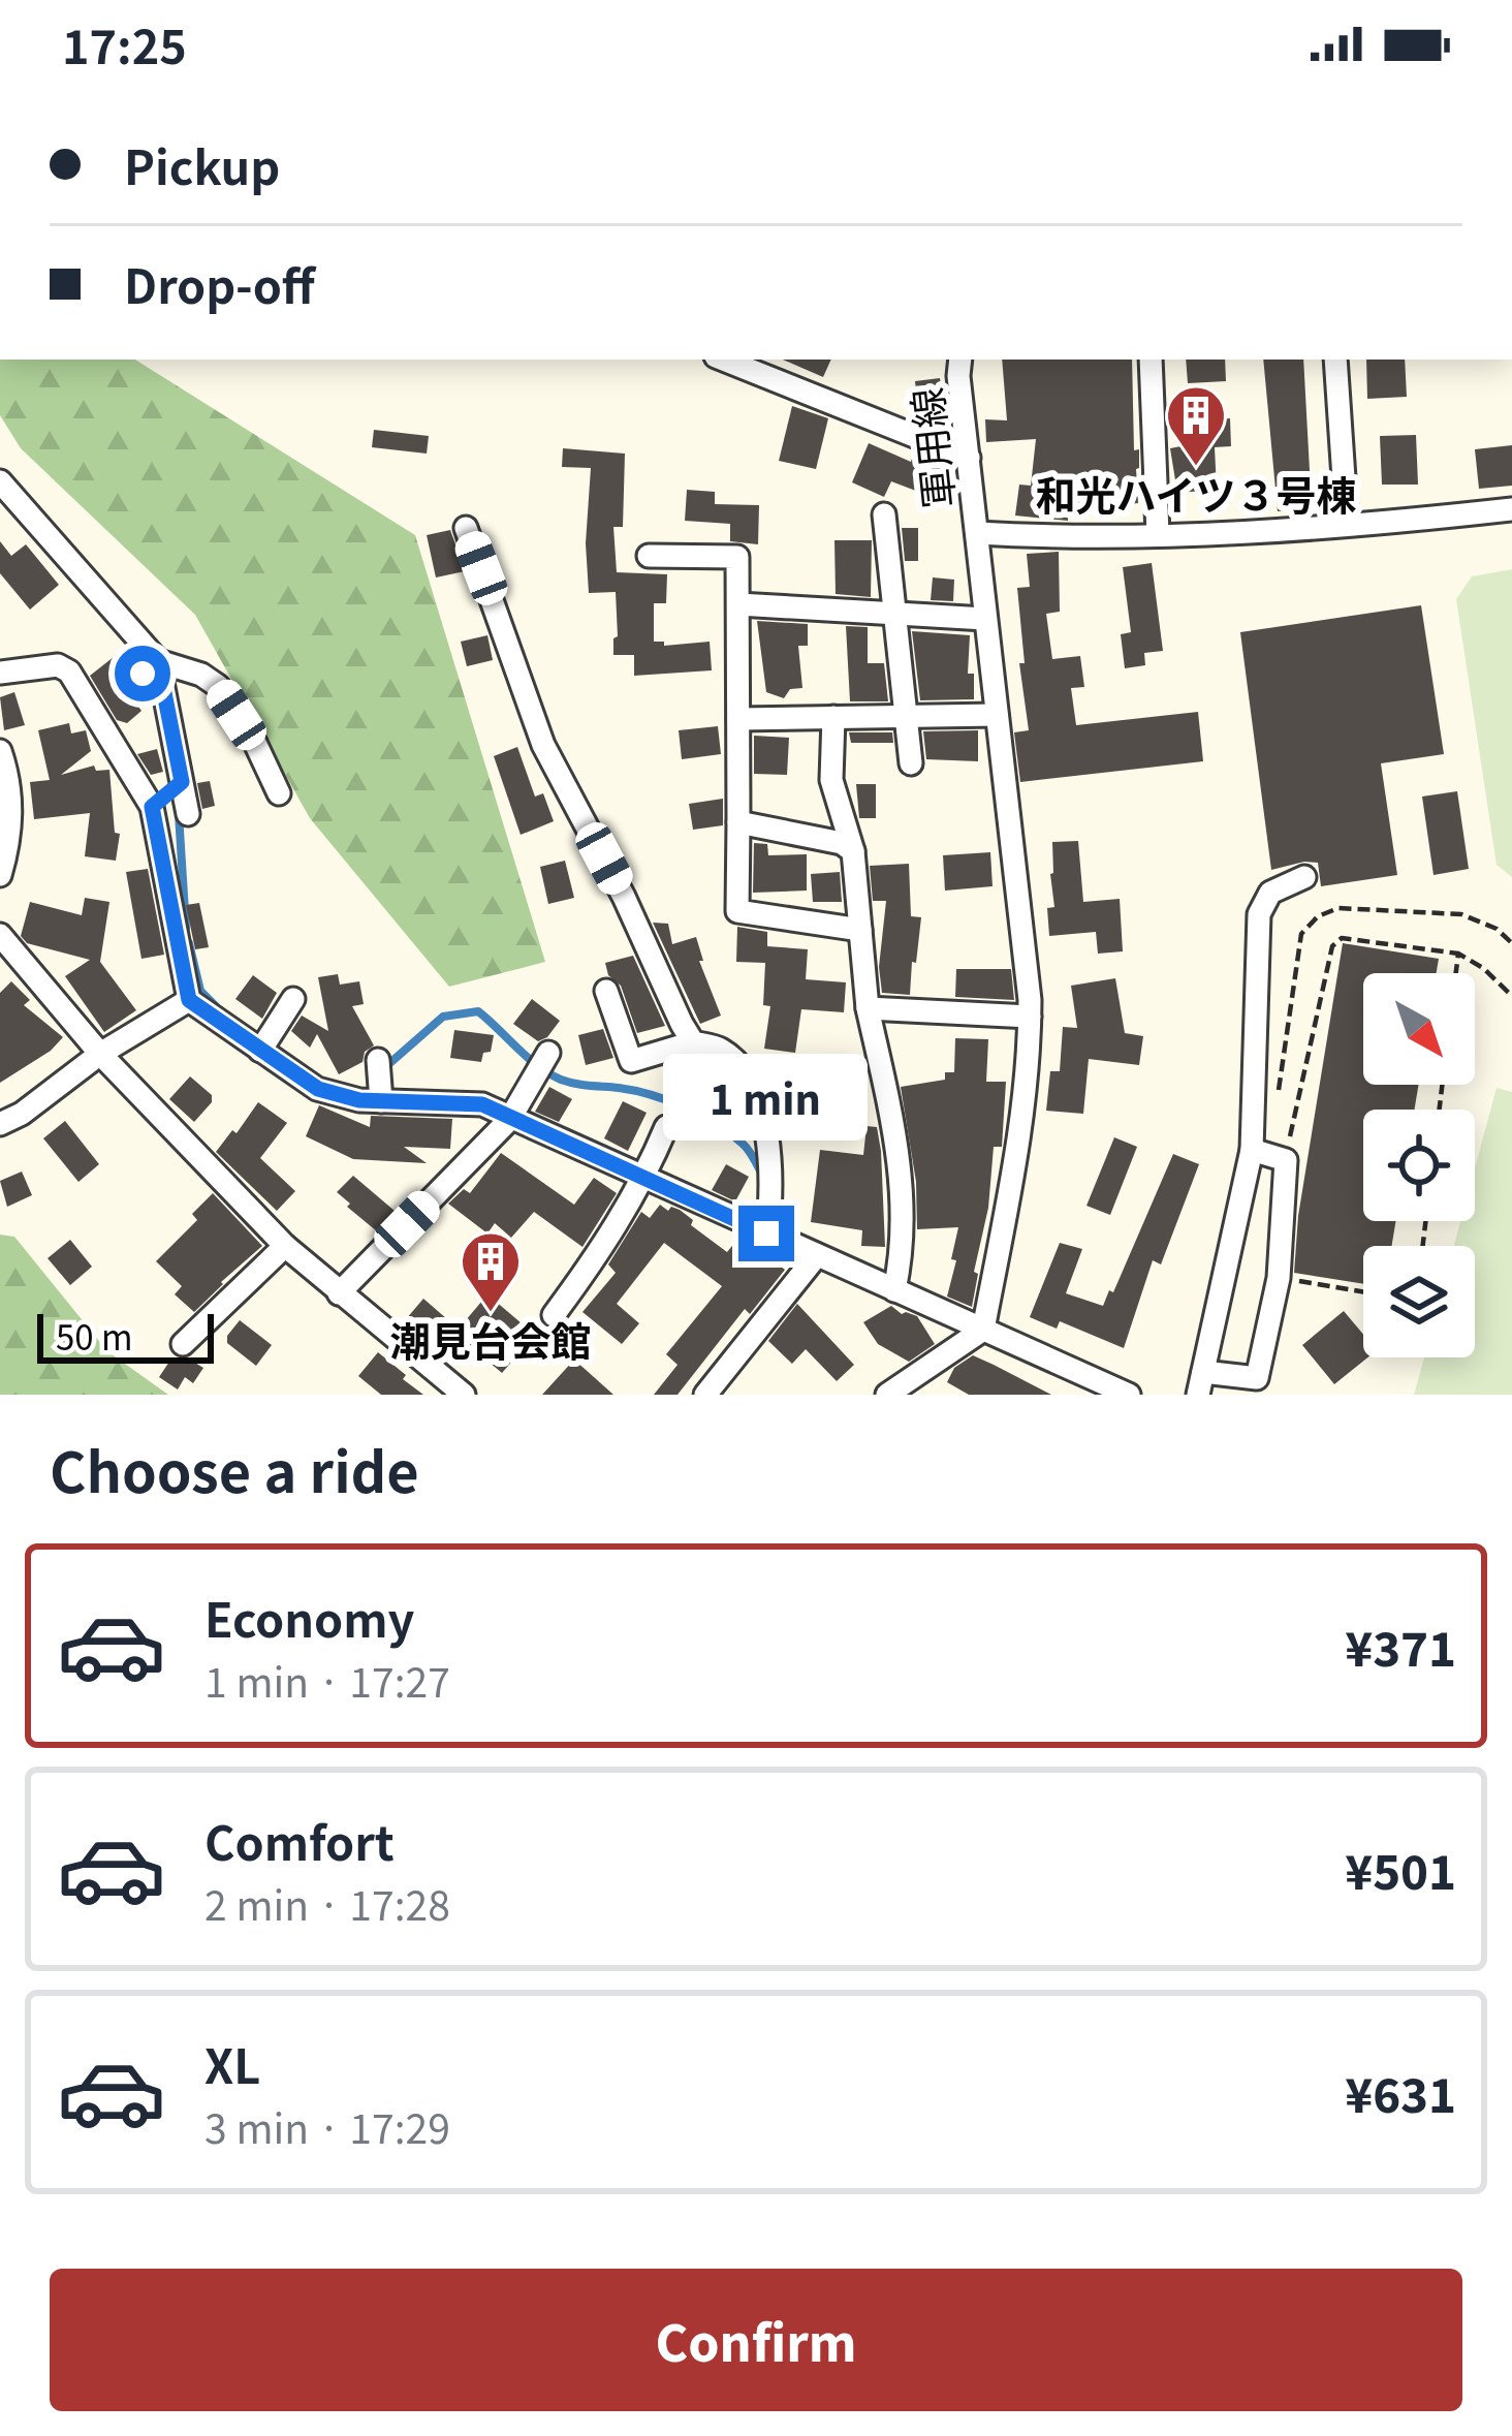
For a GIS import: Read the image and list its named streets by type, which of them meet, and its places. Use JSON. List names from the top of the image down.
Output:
{
  "streets": {
    "street": ["軍用線"]
  },
  "places": {
    "building": ["和光ハイツ３号棟", "潮見台会館"]
  },
  "scale_bar": "50 m",
  "north": "bottom right",
  "page": {
    "status": "17:25",
    "banner": ["Pickup", "Drop-off"],
    "bubble": "1 min",
    "scale": "50 m",
    "heading": "Choose a ride",
    "list": [
      {
        "name": "Economy",
        "note": "1 min · 17:27",
        "value": "¥371"
      },
      {
        "name": "Comfort",
        "note": "2 min · 17:28",
        "value": "¥501"
      },
      {
        "name": "XL",
        "note": "3 min · 17:29",
        "value": "¥631"
      }
    ],
    "buttons": "Confirm"
  }
}
